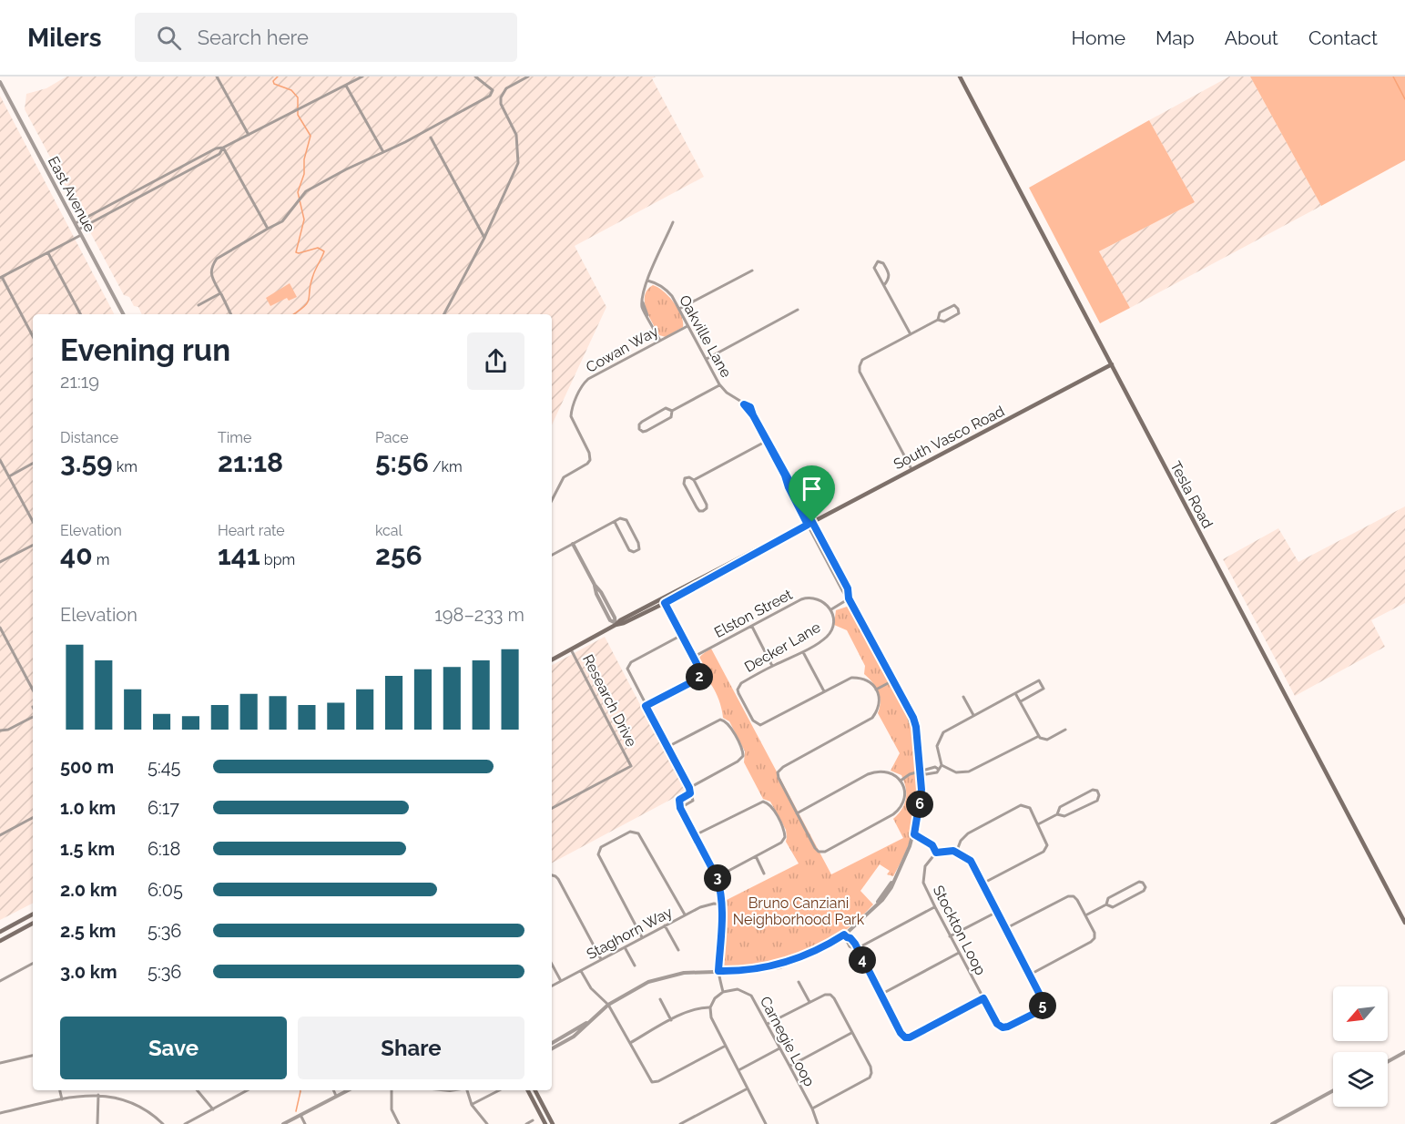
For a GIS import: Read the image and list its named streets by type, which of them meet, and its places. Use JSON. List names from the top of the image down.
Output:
{
  "streets": {
    "main road": ["South Vasco Road", "Tesla Road"],
    "street": [
      "East Avenue",
      "Oakville Lane",
      "Cowan Way",
      "Elston Street",
      "Decker Lane",
      "Research Drive",
      "Stockton Loop",
      "Staghorn Way",
      "Carnegie Loop"
    ]
  },
  "crossings": [
    ["Oakville Lane", "Cowan Way"],
    ["Oakville Lane", "South Vasco Road"],
    ["South Vasco Road", "Tesla Road"],
    ["South Vasco Road", "Research Drive"],
    ["Elston Street", "Decker Lane"]
  ],
  "parks": ["Bruno Canziani Neighborhood Park"],
  "north": "bottom left",
  "page": {
    "header": "Milers",
    "search": "Search here",
    "nav": [
      "Home",
      "Map",
      "About",
      "Contact"
    ],
    "heading": ["Evening run", "21:19"],
    "stats": [
      ["Distance", "3.59 km"],
      ["Time", "21:18"],
      ["Pace", "5:56 /km"],
      ["Elevation", "40 m"],
      ["Heart rate", "141 bpm"],
      ["kcal", "256"]
    ],
    "chart": ["Elevation", "198–233 m"],
    "pins": [
      "2",
      "6",
      "3",
      "4",
      "5"
    ],
    "list": [
      {
        "name": "500 m",
        "note": "5:45"
      },
      {
        "name": "1.0 km",
        "note": "6:17"
      },
      {
        "name": "1.5 km",
        "note": "6:18"
      },
      {
        "name": "2.0 km",
        "note": "6:05"
      },
      {
        "name": "2.5 km",
        "note": "5:36"
      },
      {
        "name": "3.0 km",
        "note": "5:36"
      }
    ],
    "buttons": ["Save", "Share"]
  }
}
